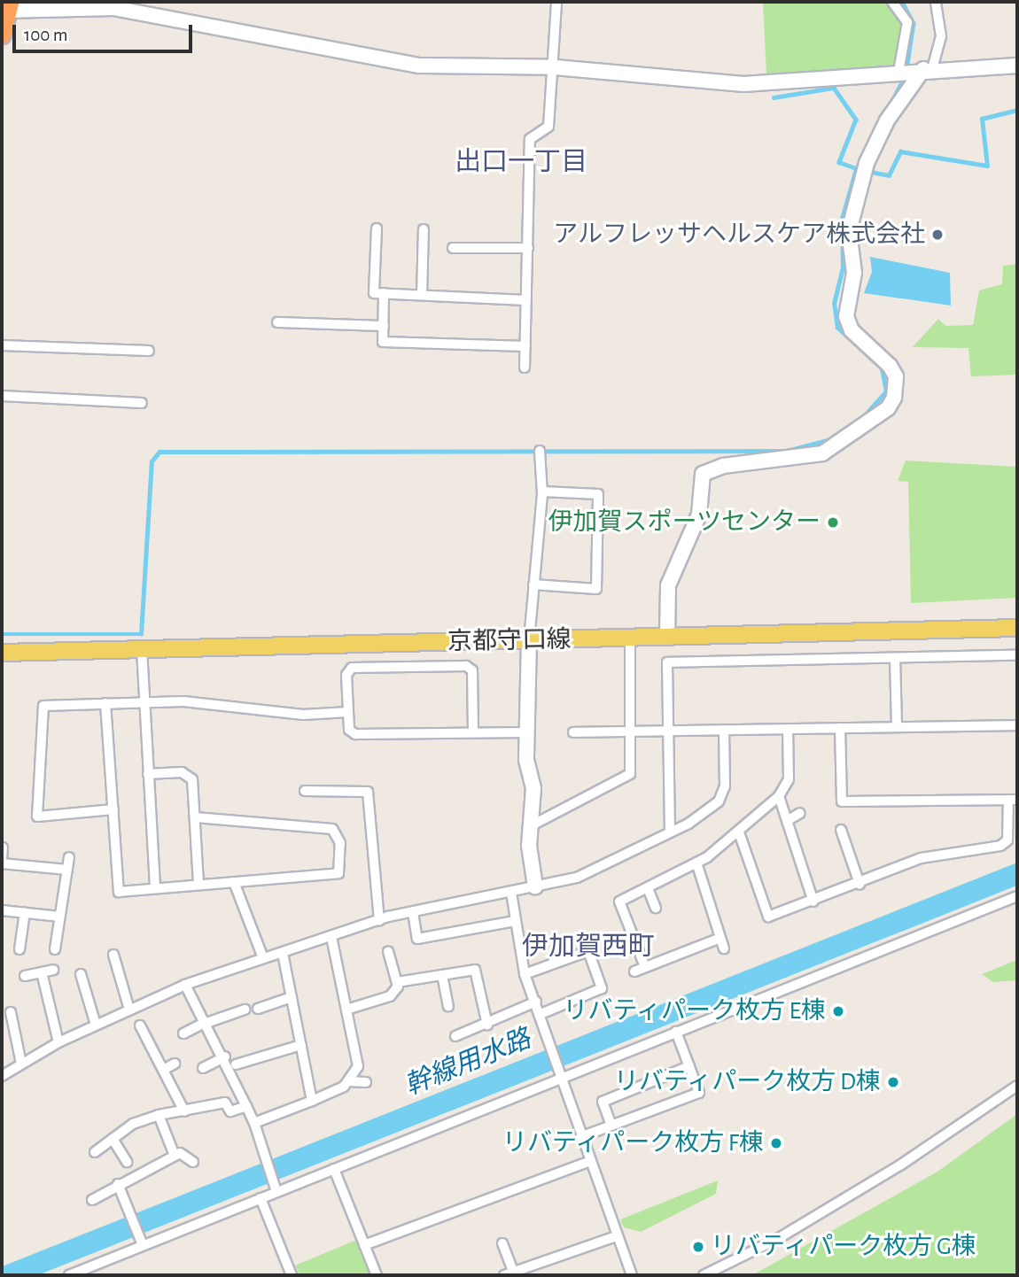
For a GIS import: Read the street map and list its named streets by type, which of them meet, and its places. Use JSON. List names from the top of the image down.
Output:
{
  "streets": {
    "main road": ["京都守口線"]
  },
  "districts": ["出口一丁目", "伊加賀西町"],
  "water": ["幹線用水路"],
  "places": [
    "アルフレッサヘルスケア株式会社",
    "伊加賀スポーツセンター",
    "リバティパーク枚方 E棟",
    "リバティパーク枚方 D棟",
    "リバティパーク枚方 F棟",
    "リバティパーク枚方 G棟"
  ],
  "scale_bar": "100 m"
}
